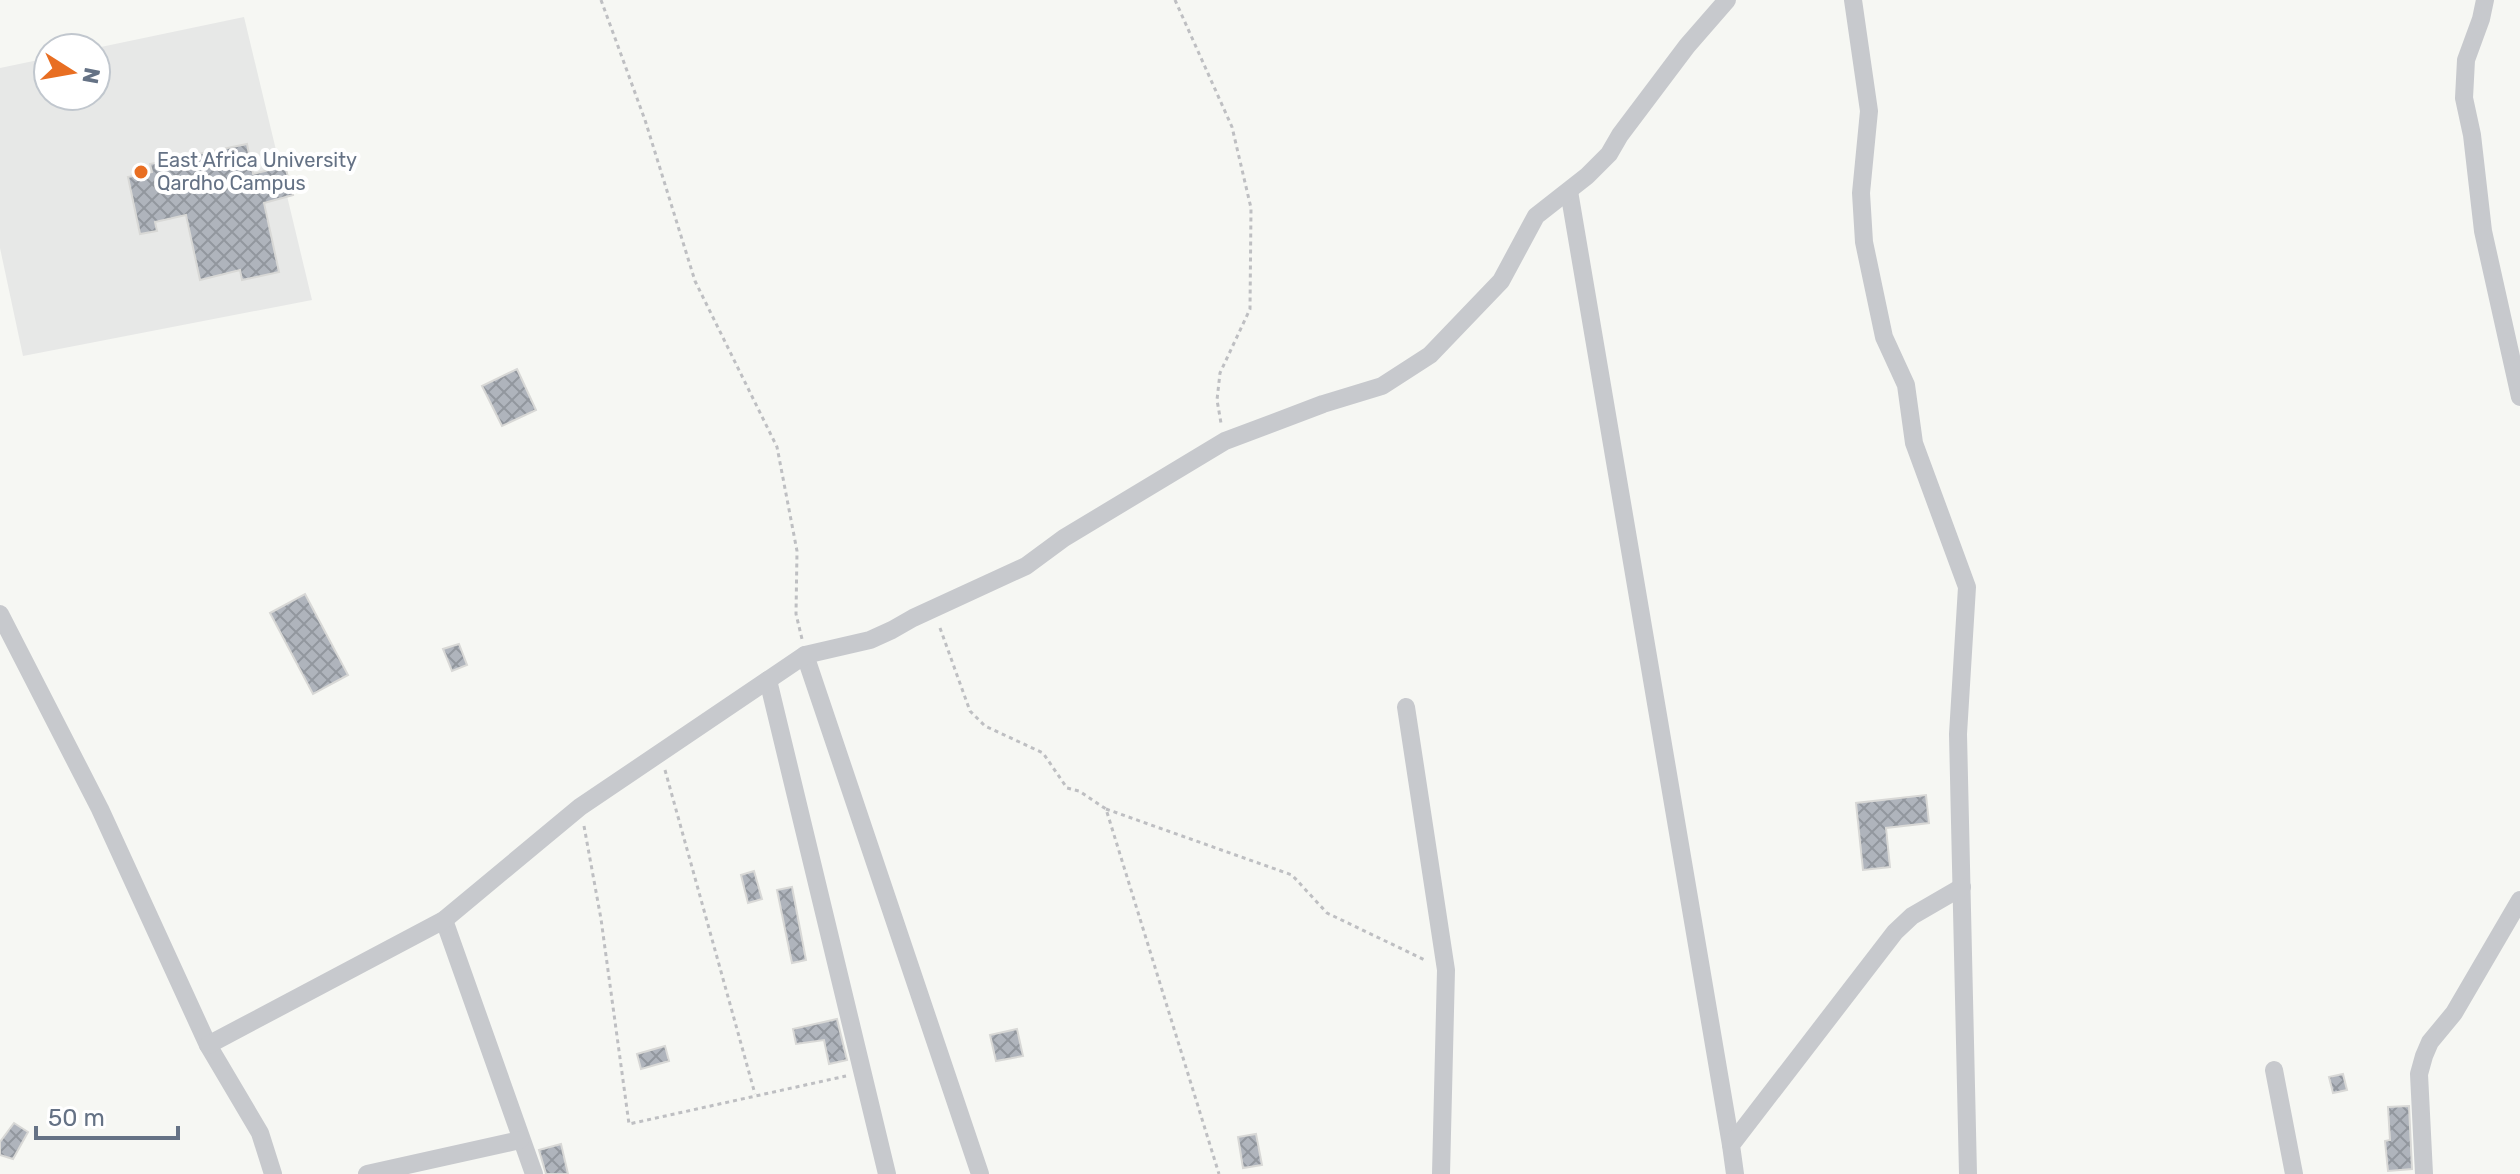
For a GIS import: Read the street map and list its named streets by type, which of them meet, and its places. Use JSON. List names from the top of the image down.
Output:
{
  "places": ["East Africa University Qardho Campus"],
  "scale_bar": "50 m",
  "north": "right"
}
